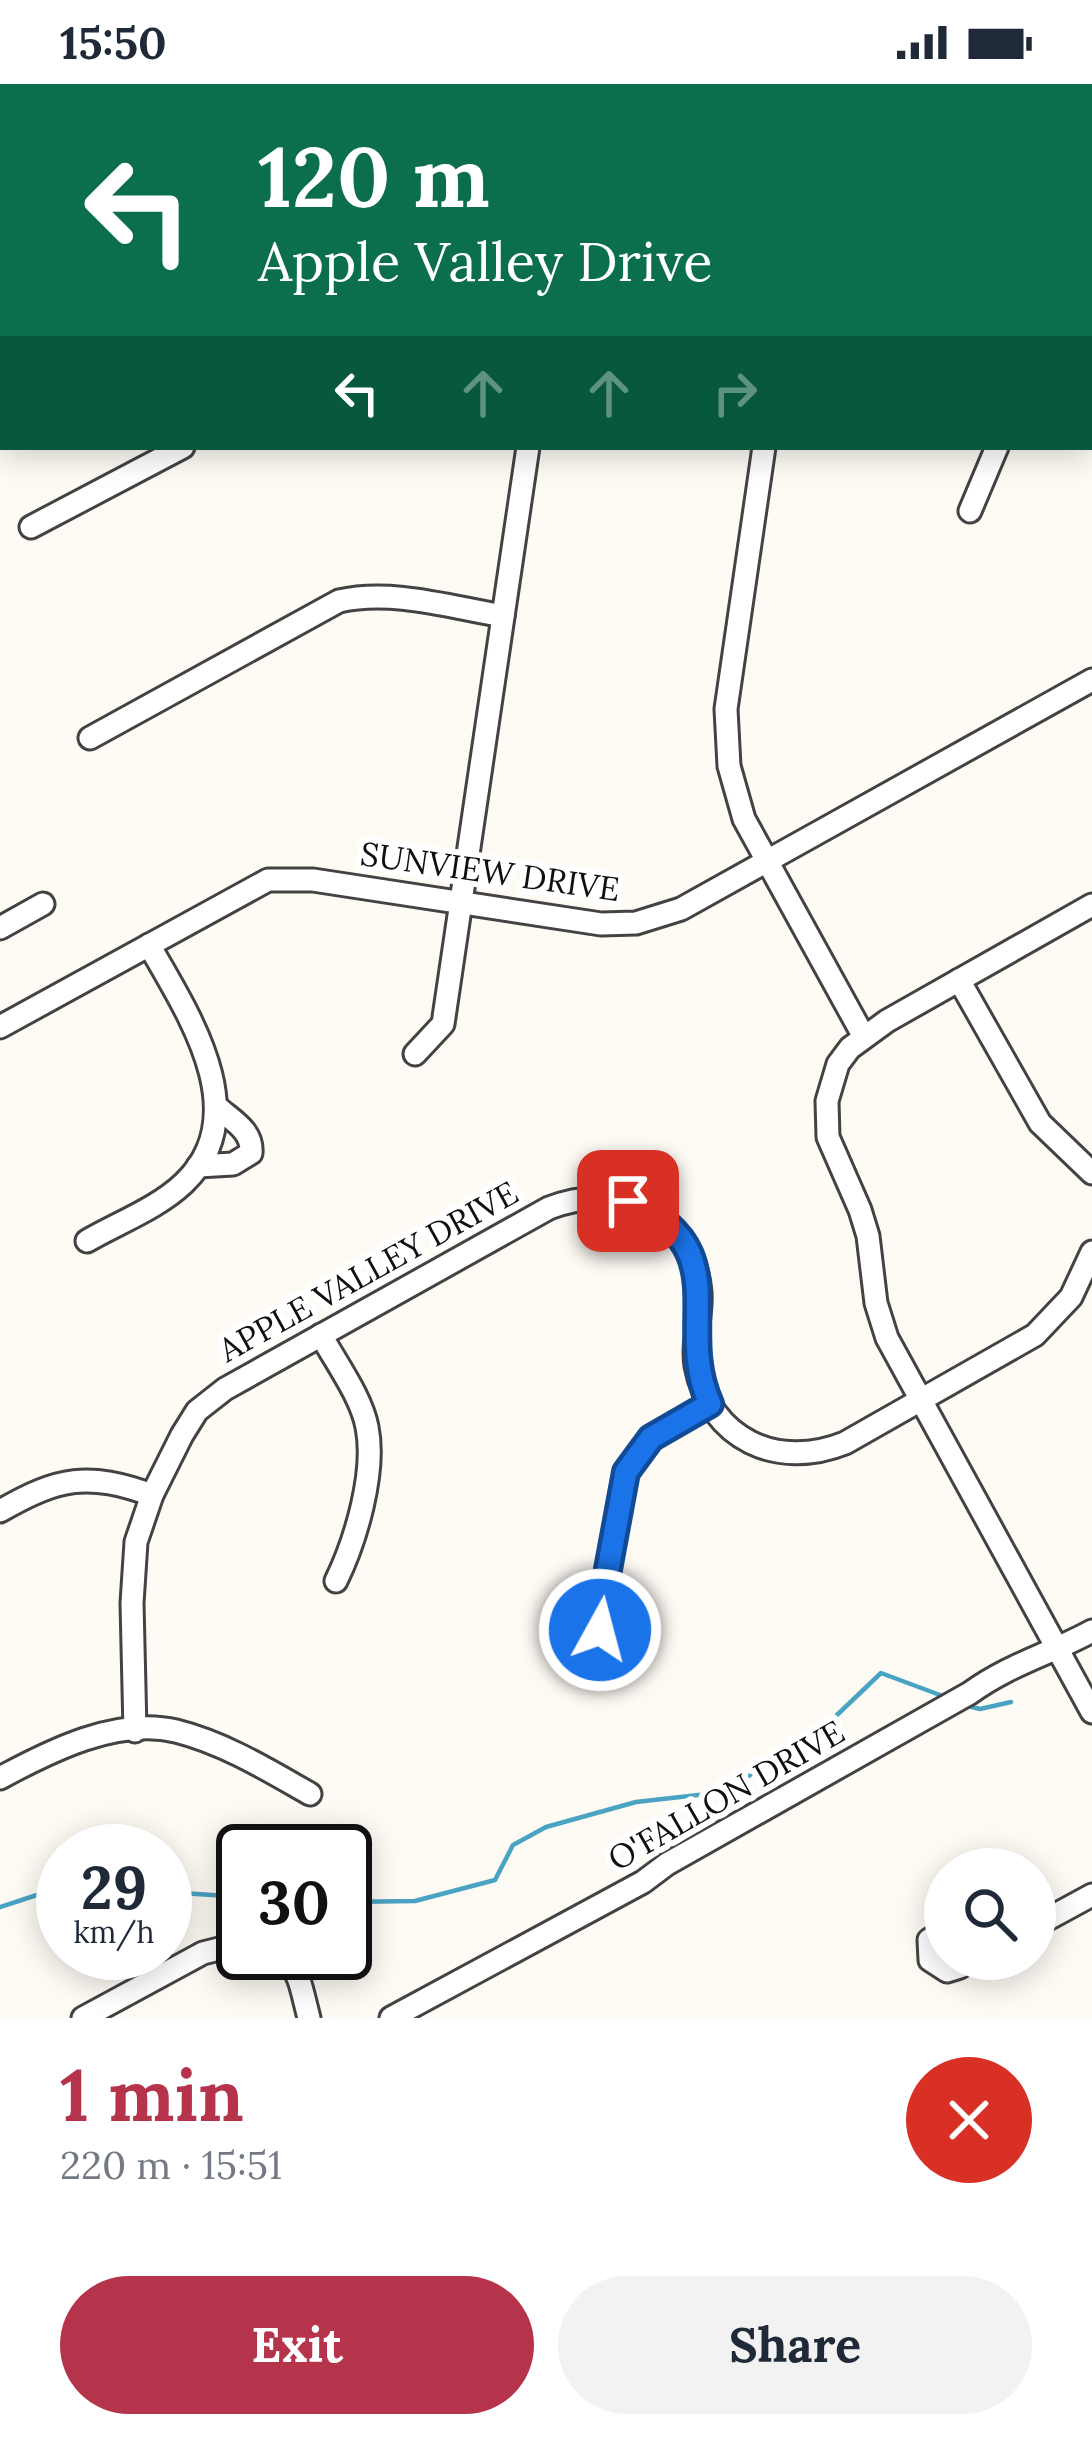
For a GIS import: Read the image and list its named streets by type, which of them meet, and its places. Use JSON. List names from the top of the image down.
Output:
{
  "streets": {
    "street": ["SUNVIEW DRIVE", "APPLE VALLEY DRIVE", "O'FALLON DRIVE"]
  },
  "page": {
    "status": "15:50",
    "turn": ["120 m", "Apple Valley Drive"],
    "speed": "29 km/h",
    "limit": "30",
    "heading": ["1 min", "220 m · 15:51"],
    "buttons": ["Exit", "Share"]
  }
}
